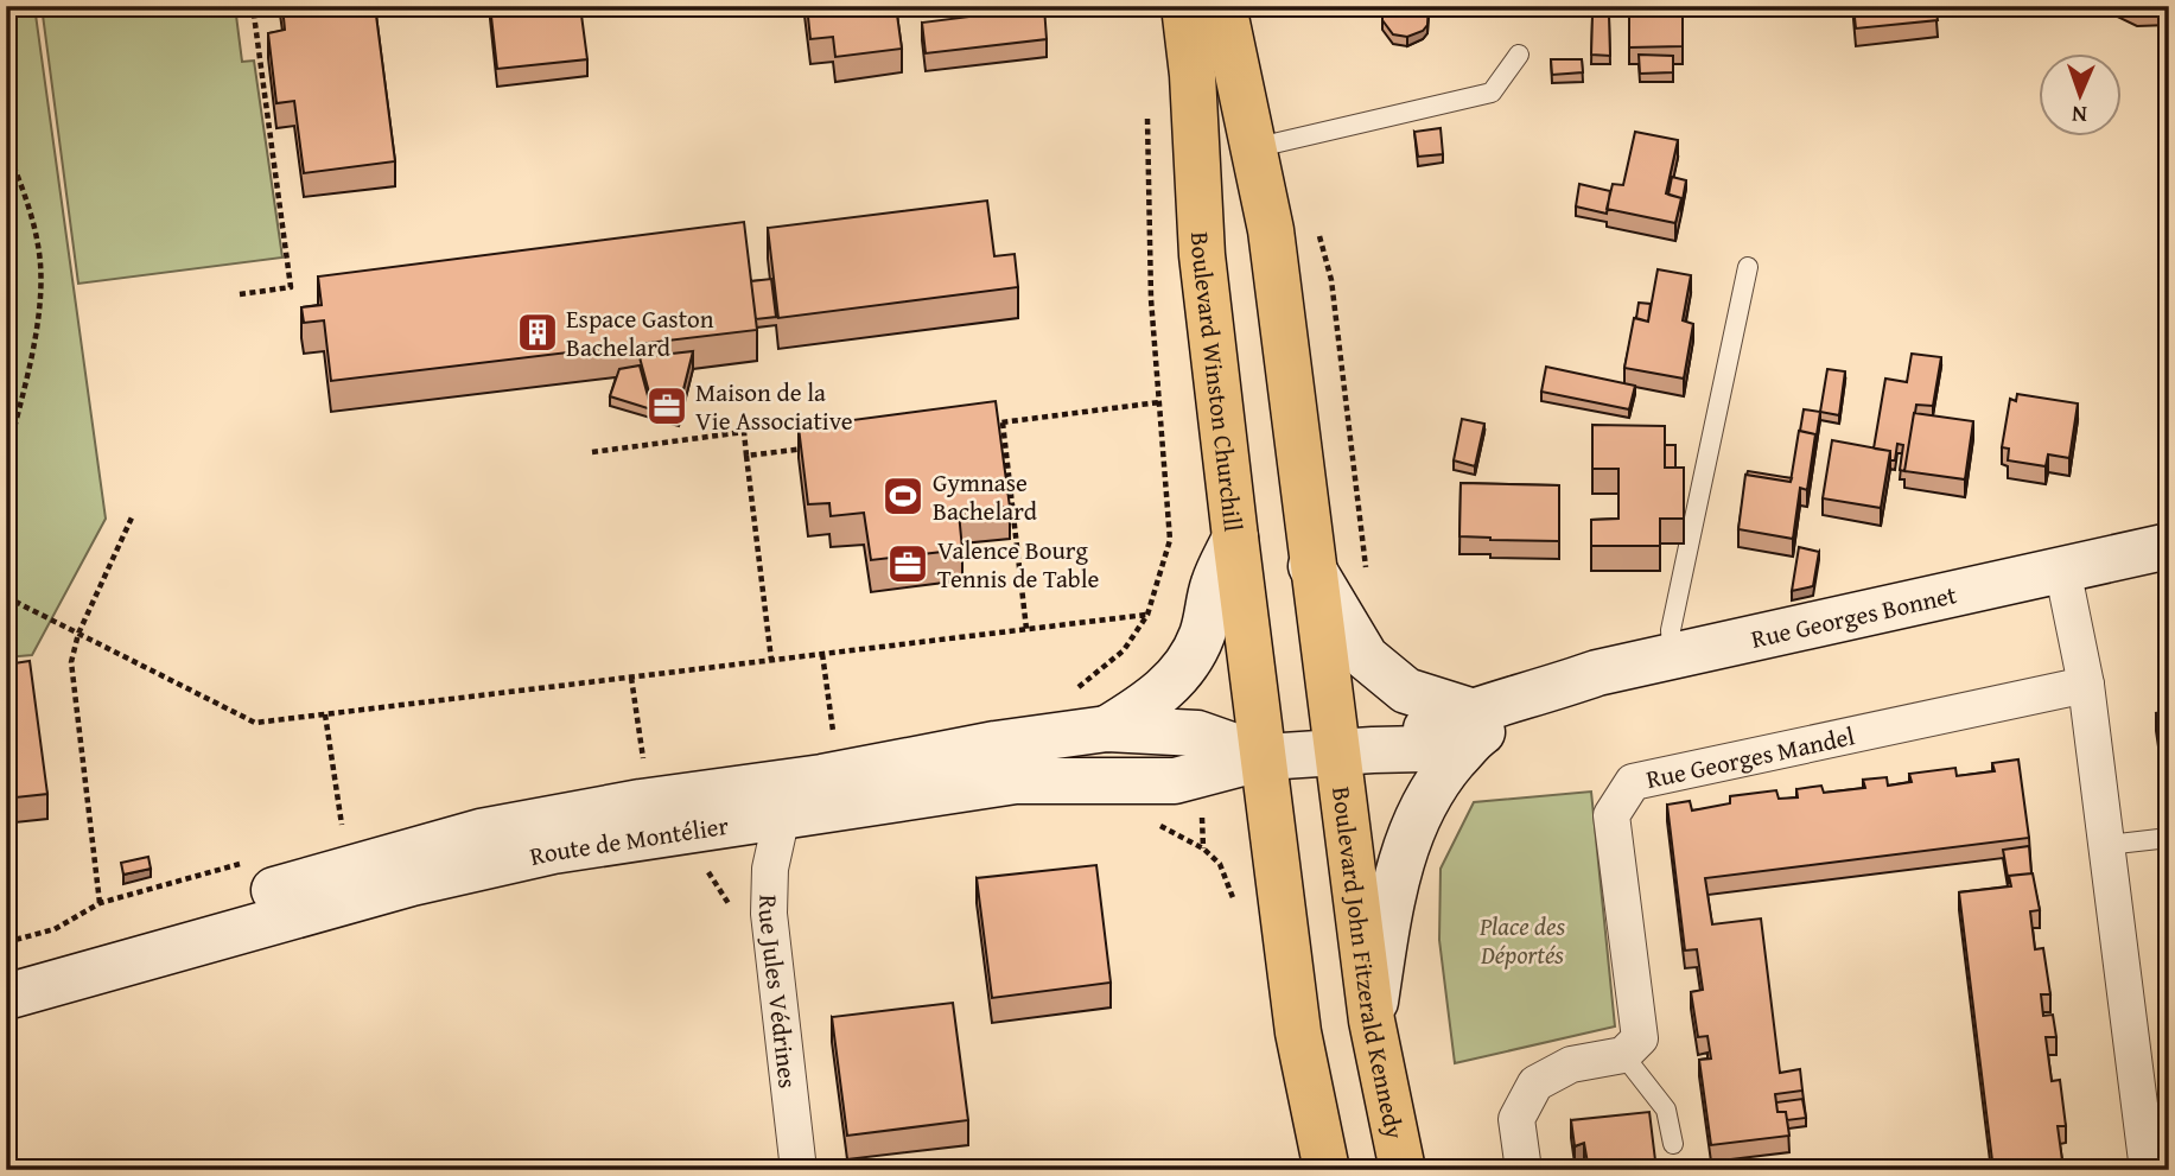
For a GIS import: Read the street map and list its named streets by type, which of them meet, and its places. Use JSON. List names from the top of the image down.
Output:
{
  "streets": {
    "main road": [
      "Boulevard Winston Churchill",
      "Rue Georges Bonnet",
      "Route de Montélier",
      "Boulevard John Fitzerald Kennedy"
    ],
    "street": ["Rue Georges Mandel", "Rue Jules Védrines"]
  },
  "crossings": [
    ["Boulevard Winston Churchill", "Route de Montélier"],
    ["Rue Georges Bonnet", "Route de Montélier"],
    ["Rue Georges Bonnet", "Boulevard John Fitzerald Kennedy"],
    ["Route de Montélier", "Boulevard John Fitzerald Kennedy"],
    ["Route de Montélier", "Rue Jules Védrines"]
  ],
  "parks": ["Place des Déportés"],
  "places": {
    "building": ["Espace Gaston Bachelard"],
    "office": ["Maison de la Vie Associative", "Valence Bourg Tennis de Table"],
    "sports": ["Gymnase Bachelard"]
  },
  "north": "bottom"
}
